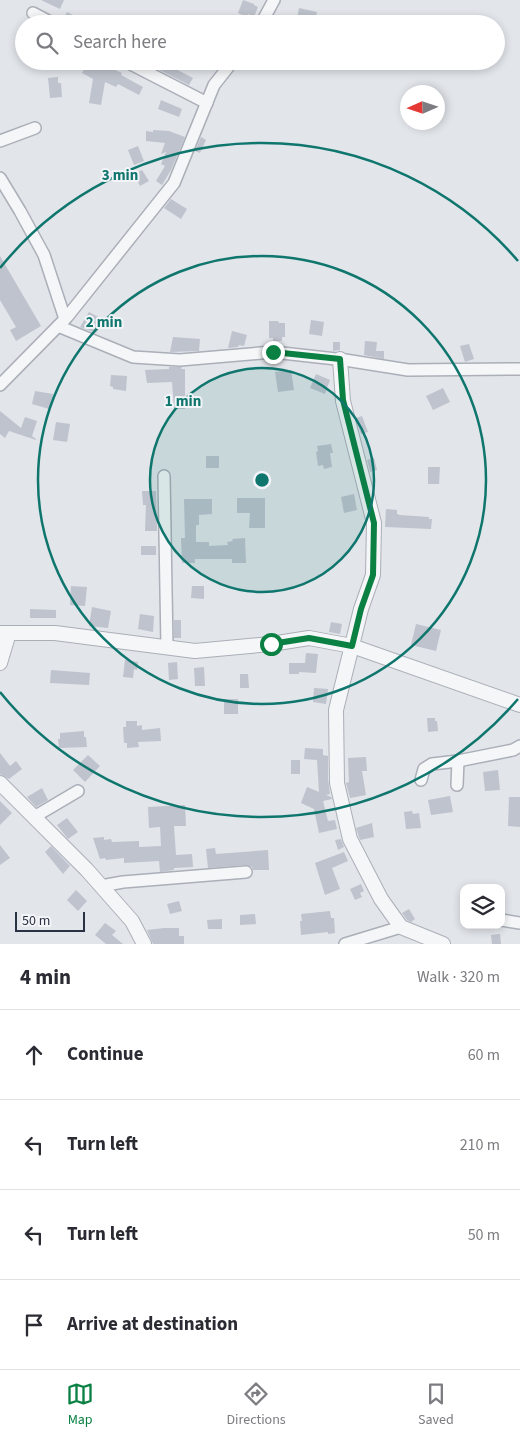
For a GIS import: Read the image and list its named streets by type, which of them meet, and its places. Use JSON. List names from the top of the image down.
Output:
{
  "scale_bar": "50 m",
  "north": "left",
  "page": {
    "search": "Search here",
    "scale": "50 m",
    "heading": ["4 min", "Walk · 320 m"],
    "list": [
      ["Continue", "60 m"],
      ["Turn left", "210 m"],
      ["Turn left", "50 m"],
      "Arrive at destination"
    ],
    "nav": ["Map", "Directions", "Saved"]
  },
  "rings": ["3 min", "2 min", "1 min"]
}
